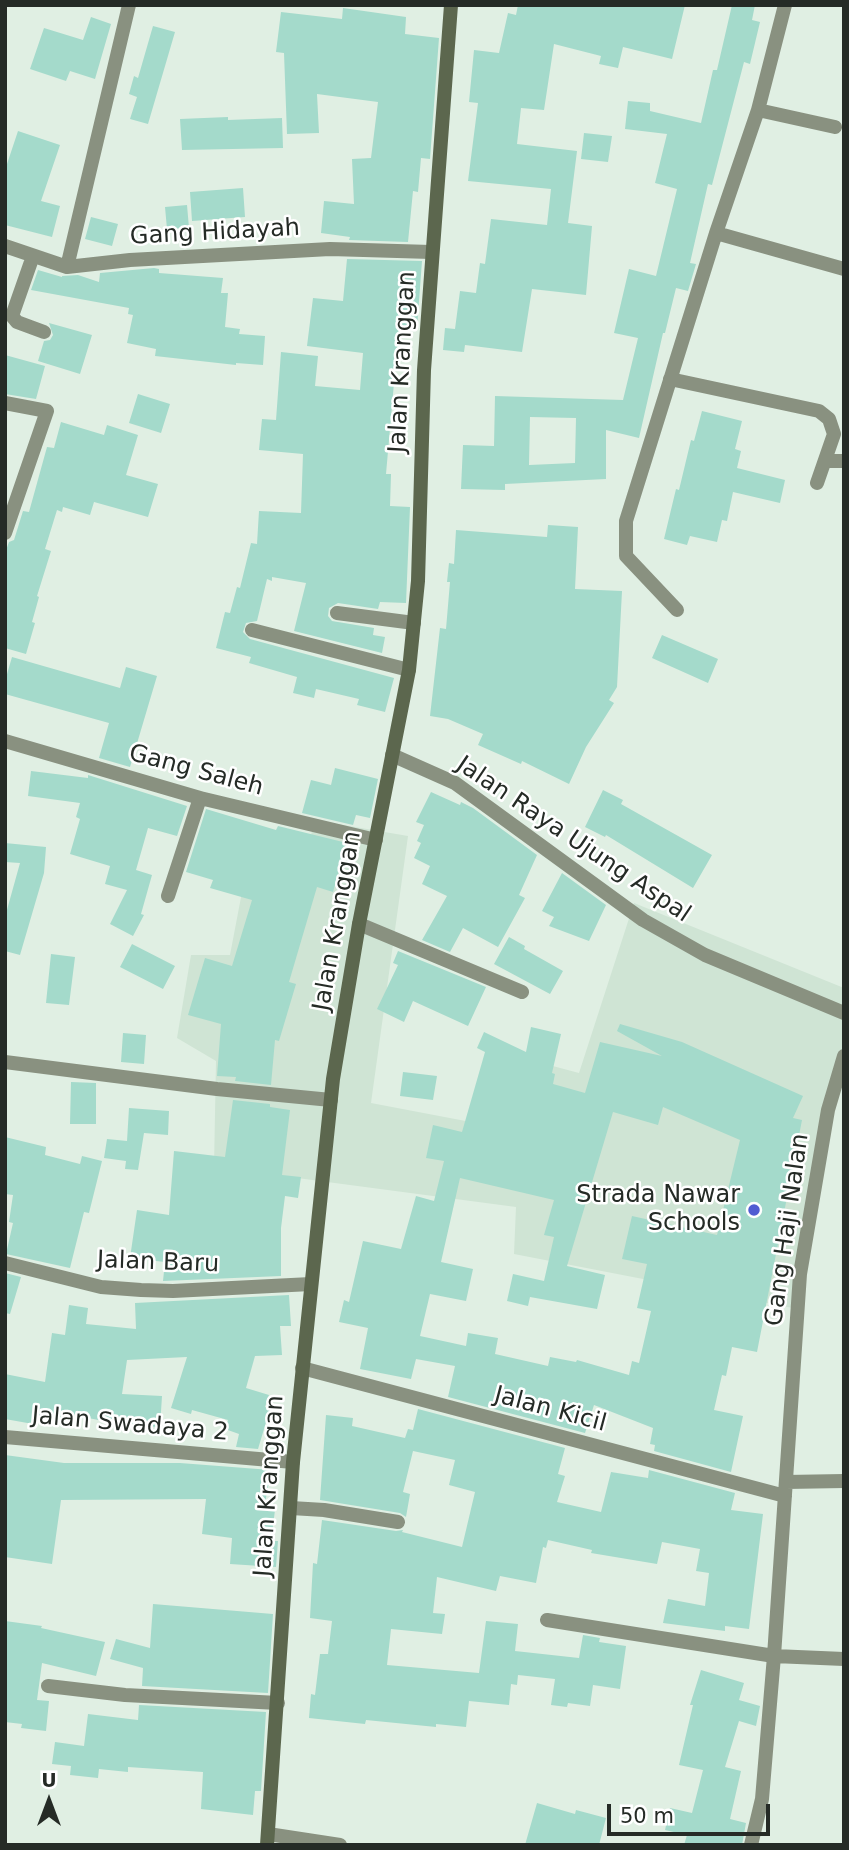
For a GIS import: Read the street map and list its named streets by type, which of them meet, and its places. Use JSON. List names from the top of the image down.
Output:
{
  "streets": {
    "main road": ["Jalan Kranggan"],
    "street": [
      "Gang Hidayah",
      "Gang Saleh",
      "Jalan Raya Ujung Aspal",
      "Gang Haji Nalan",
      "Jalan Baru",
      "Jalan Kicil",
      "Jalan Swadaya 2"
    ]
  },
  "crossings": [
    ["Gang Hidayah", "Jalan Kranggan"],
    ["Jalan Kranggan", "Gang Saleh"],
    ["Jalan Kranggan", "Jalan Raya Ujung Aspal"],
    ["Jalan Kranggan", "Jalan Baru"],
    ["Jalan Kranggan", "Jalan Kicil"],
    ["Jalan Kranggan", "Jalan Swadaya 2"],
    ["Gang Haji Nalan", "Jalan Kicil"]
  ],
  "places": ["Strada Nawar Schools"],
  "scale_bar": "50 m",
  "north": "top"
}
